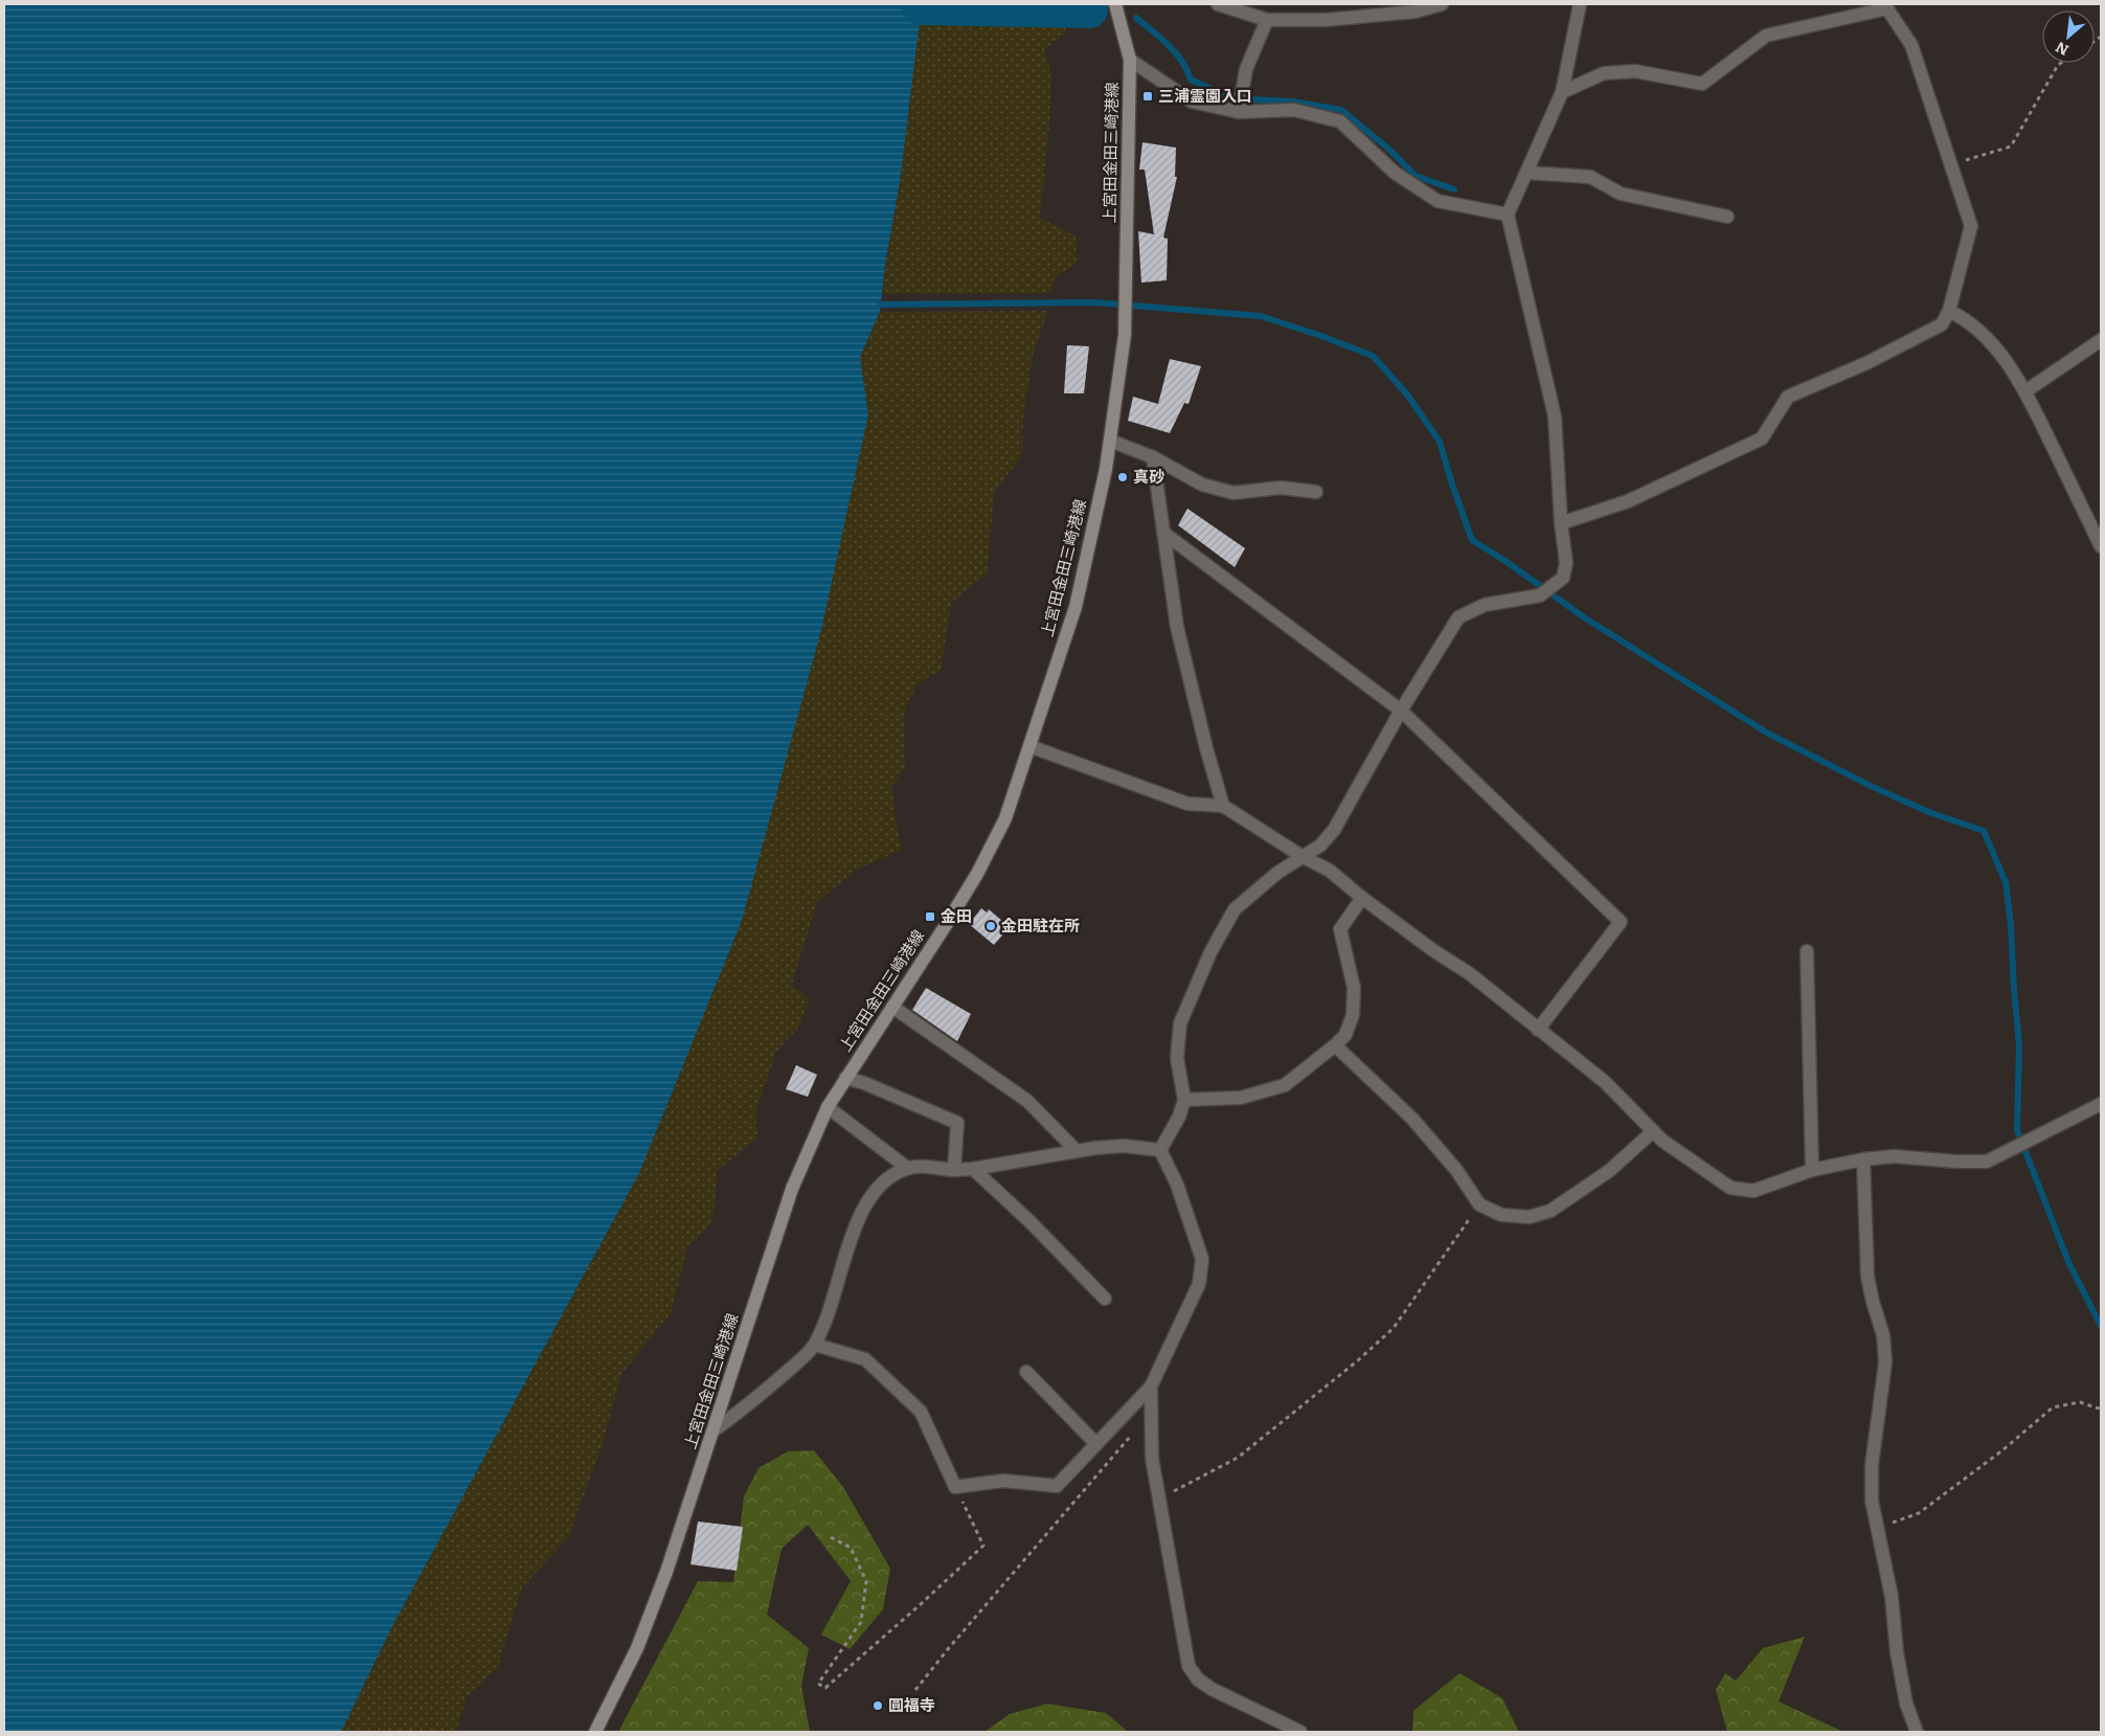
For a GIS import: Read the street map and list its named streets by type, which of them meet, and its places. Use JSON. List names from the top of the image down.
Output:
{
  "streets": {
    "main road": ["上宮田金田三崎港線"]
  },
  "places": {
    "transit": ["三浦霊園入口", "金田"],
    "other": ["真砂", "金田駐在所", "圓福寺"]
  },
  "north": "bottom left"
}
